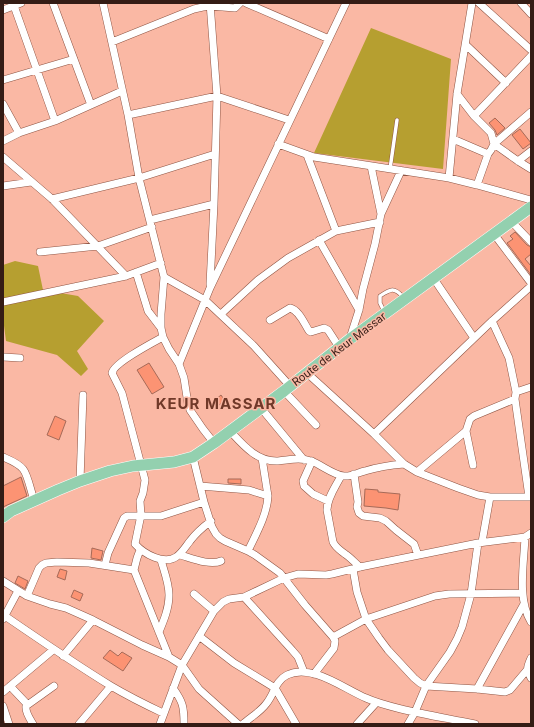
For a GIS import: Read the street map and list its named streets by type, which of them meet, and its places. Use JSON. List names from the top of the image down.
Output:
{
  "streets": {
    "main road": ["Route de Keur Massar"]
  },
  "districts": ["KEUR MASSAR"]
}
